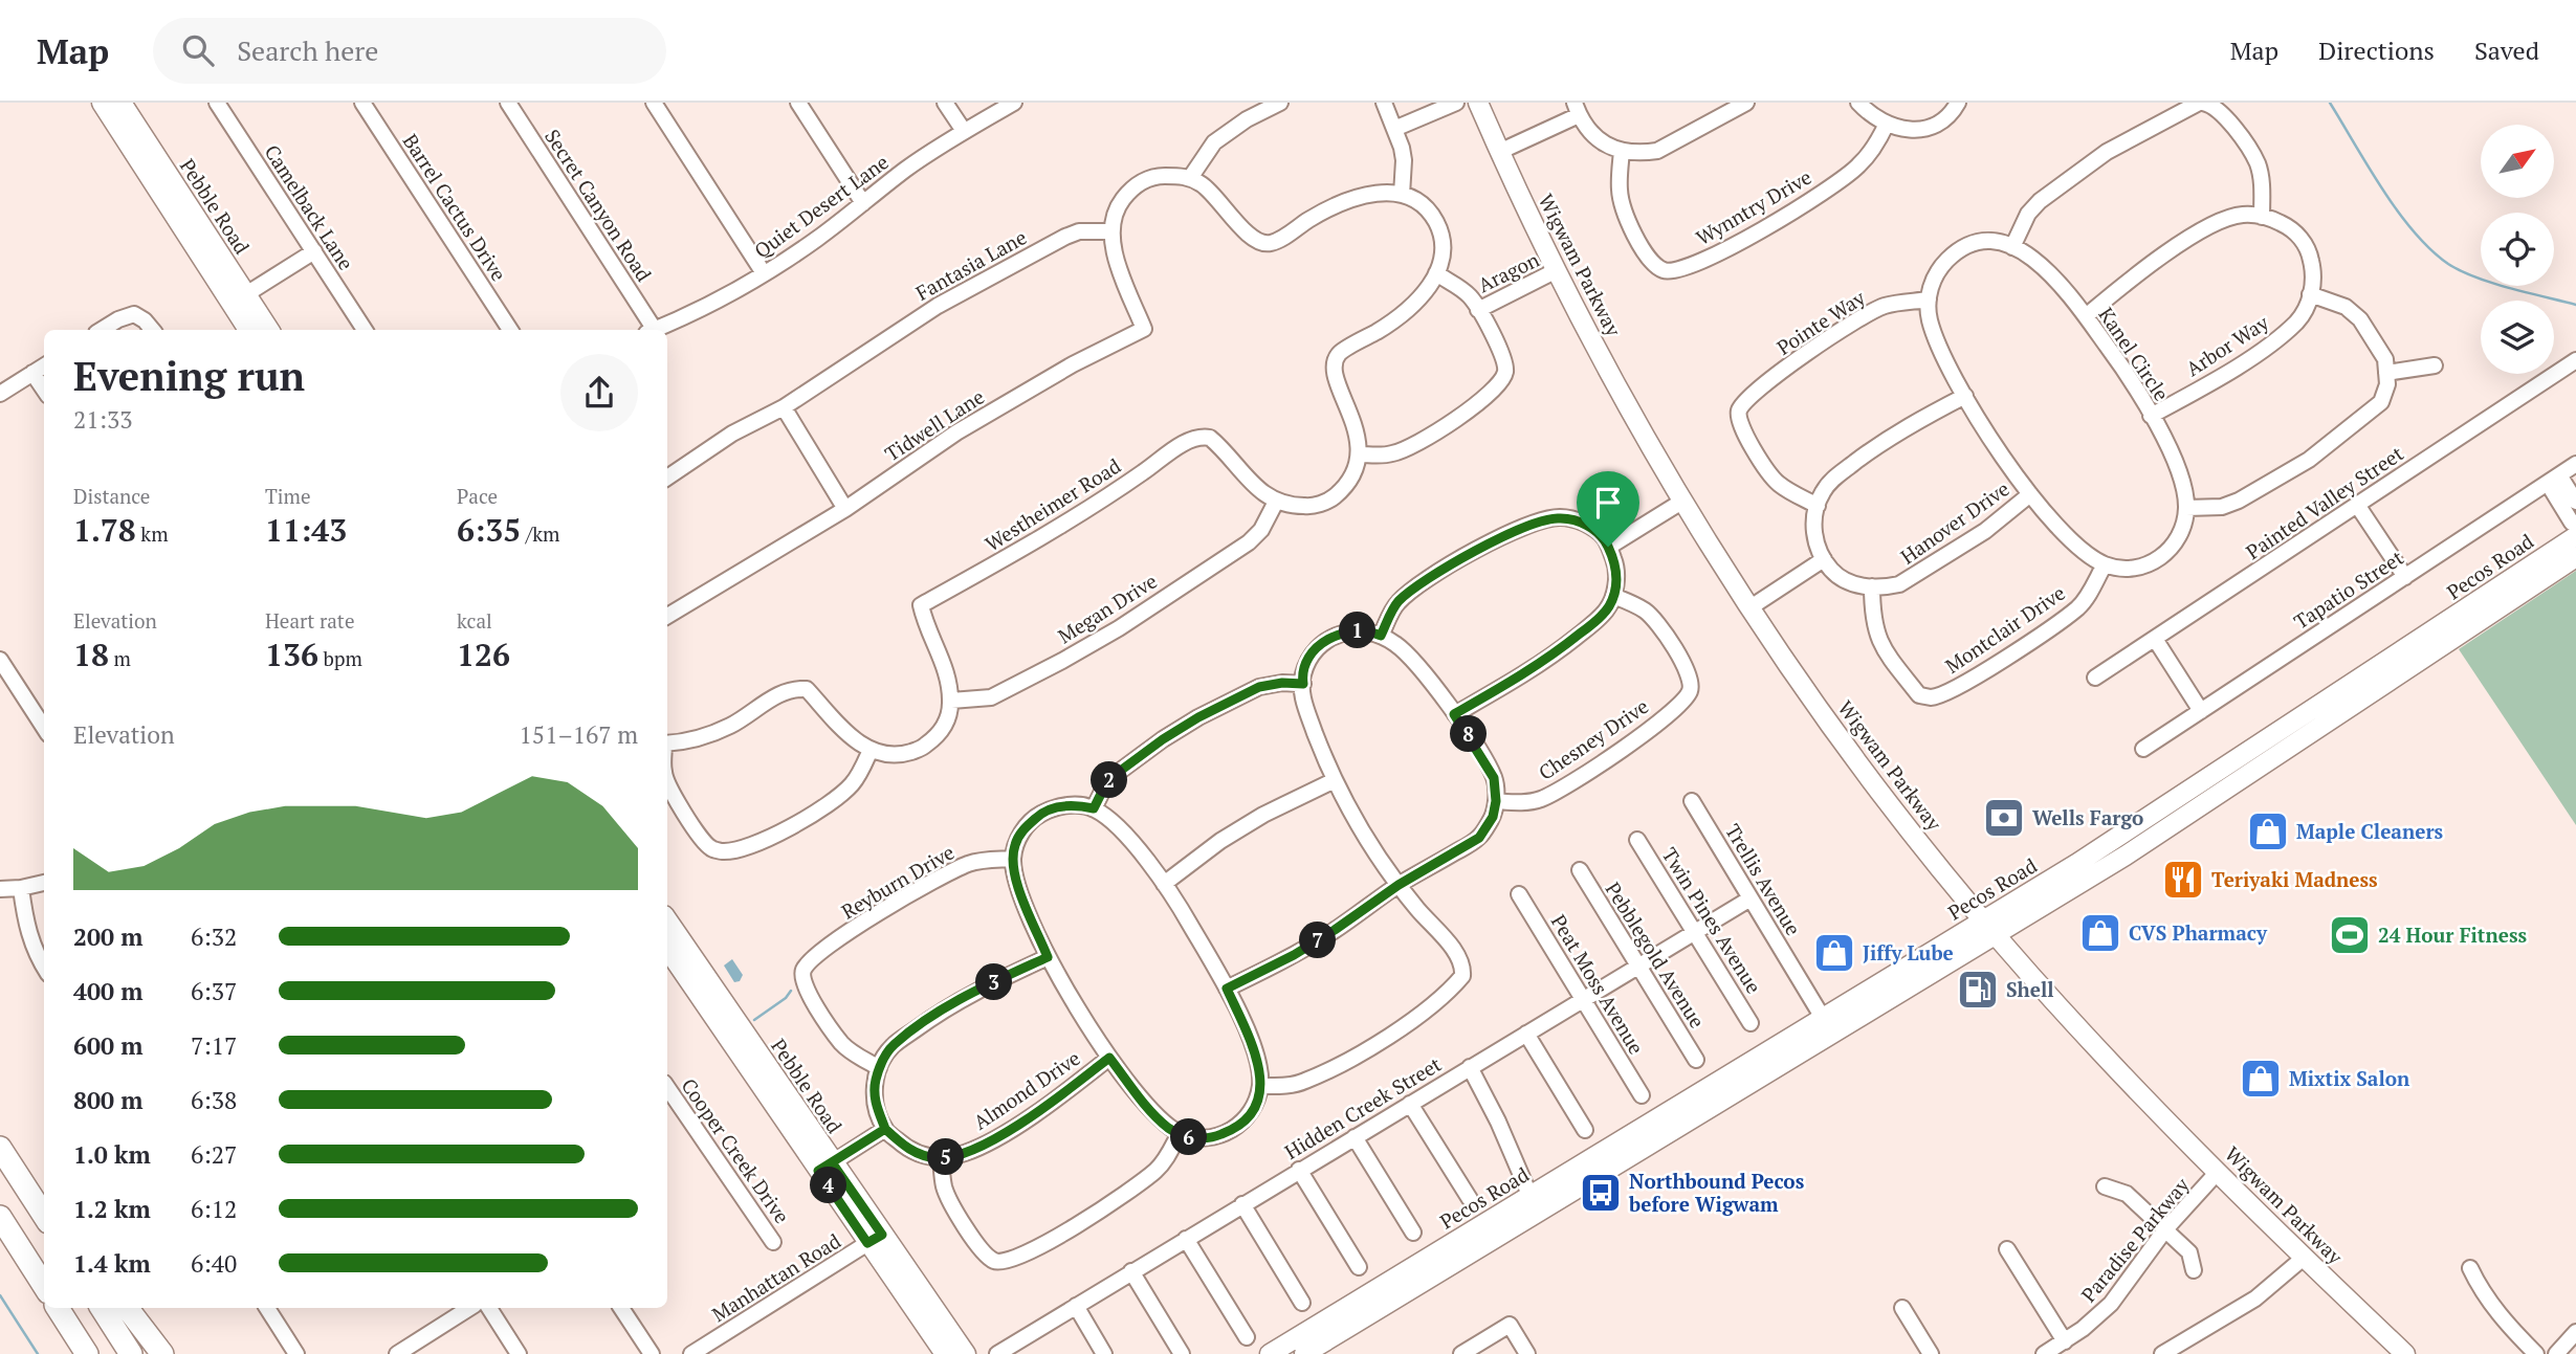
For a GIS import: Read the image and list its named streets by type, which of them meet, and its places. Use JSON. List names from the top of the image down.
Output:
{
  "streets": {
    "main road": ["Pebble Road", "Wigwam Parkway", "Pecos Road"],
    "street": [
      "Secret Canyon Road",
      "Quiet Desert Lane",
      "Camelback Lane",
      "Barrel Cactus Drive",
      "Wynntry Drive",
      "Fantasia Lane",
      "Aragon",
      "Pointe Way",
      "Arbor Way",
      "Kanel Circle",
      "Tidwell Lane",
      "Painted Valley Street",
      "Westheimer Road",
      "Hanover Drive",
      "Tapatio Street",
      "Megan Drive",
      "Montclair Drive",
      "Chesney Drive",
      "Trellis Avenue",
      "Reyburn Drive",
      "Twin Pines Avenue",
      "Pebblegold Avenue",
      "Peat Moss Avenue",
      "Almond Drive",
      "Hidden Creek Street",
      "Cooper Creek Drive",
      "Paradise Parkway",
      "Manhattan Road"
    ]
  },
  "crossings": [
    ["Fantasia Lane", "Tidwell Lane"],
    ["Wigwam Parkway", "Aragon"],
    ["Wigwam Parkway", "Pecos Road"],
    ["Wigwam Parkway", "Paradise Parkway"],
    ["Arbor Way", "Kanel Circle"],
    ["Westheimer Road", "Megan Drive"],
    ["Hanover Drive", "Montclair Drive"],
    ["Pecos Road", "Trellis Avenue"],
    ["Trellis Avenue", "Hidden Creek Street"],
    ["Twin Pines Avenue", "Hidden Creek Street"],
    ["Pebblegold Avenue", "Hidden Creek Street"],
    ["Peat Moss Avenue", "Hidden Creek Street"]
  ],
  "places": {
    "bank": ["Wells Fargo"],
    "shop": [
      "Maple Cleaners",
      "CVS Pharmacy",
      "Jiffy Lube",
      "Mixtix Salon"
    ],
    "restaurant": ["Teriyaki Madness"],
    "sports": ["24 Hour Fitness"],
    "fuel station": ["Shell"],
    "bus stop": ["Northbound Pecos before Wigwam"]
  },
  "north": "top right",
  "page": {
    "header": "Map",
    "search": "Search here",
    "nav": ["Map", "Directions", "Saved"],
    "heading": ["Evening run", "21:33"],
    "stats": [
      ["Distance", "1.78 km"],
      ["Time", "11:43"],
      ["Pace", "6:35 /km"],
      ["Elevation", "18 m"],
      ["Heart rate", "136 bpm"],
      ["kcal", "126"]
    ],
    "pins": [
      "1",
      "8",
      "2",
      "7",
      "3",
      "6",
      "5",
      "4"
    ],
    "chart": ["Elevation", "151–167 m"],
    "list": [
      {
        "name": "200 m",
        "note": "6:32"
      },
      {
        "name": "400 m",
        "note": "6:37"
      },
      {
        "name": "600 m",
        "note": "7:17"
      },
      {
        "name": "800 m",
        "note": "6:38"
      },
      {
        "name": "1.0 km",
        "note": "6:27"
      },
      {
        "name": "1.2 km",
        "note": "6:12"
      },
      {
        "name": "1.4 km",
        "note": "6:40"
      }
    ]
  }
}
